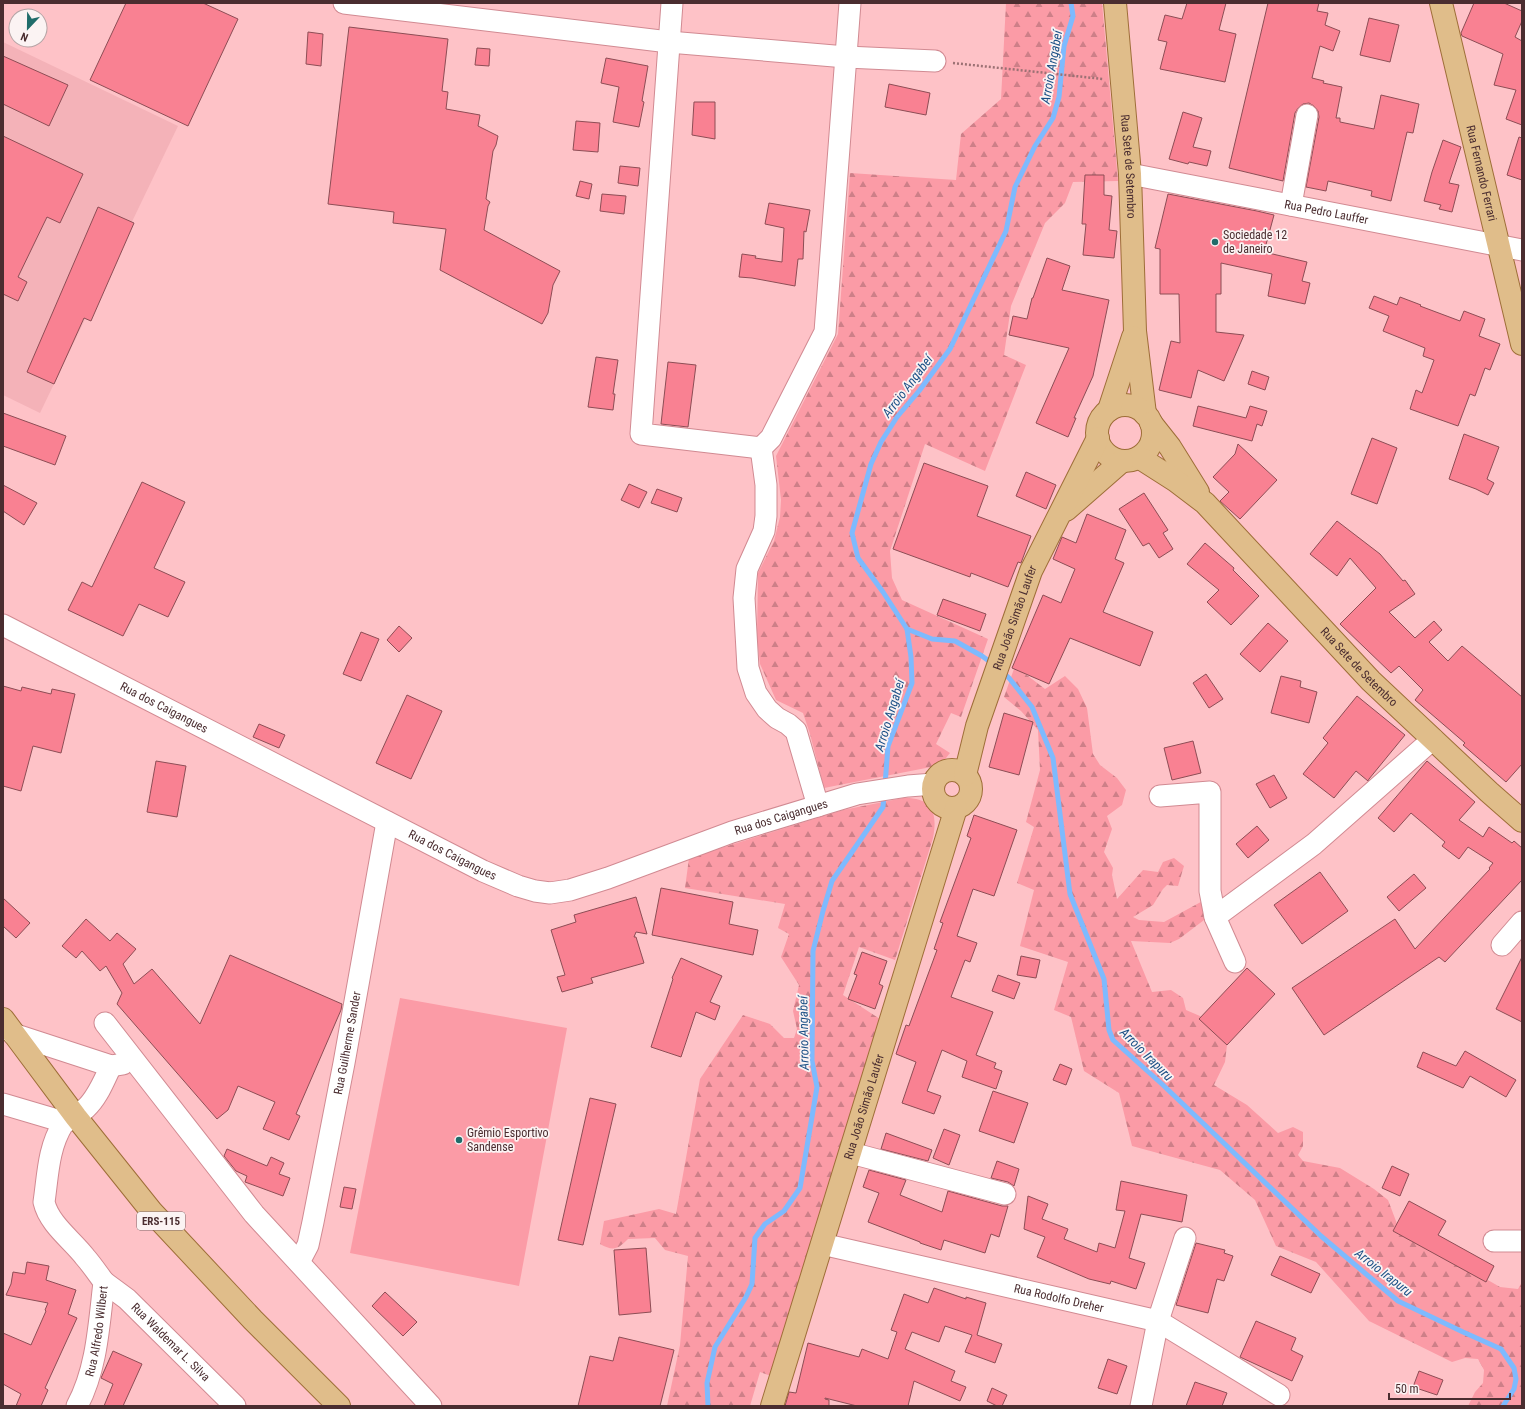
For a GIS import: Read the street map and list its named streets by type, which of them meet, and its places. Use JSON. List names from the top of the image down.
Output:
{
  "streets": {
    "main road": [
      "Rua Sete de Setembro",
      "Rua Fernando Ferrari",
      "Rua João Simão Laufer",
      "ERS-115"
    ],
    "street": [
      "Rua Pedro Lauffer",
      "Rua dos Caigangues",
      "Rua Guilherme Sander",
      "Rua Rodolfo Dreher",
      "Rua Alfredo Wilbert",
      "Rua Waldemar L. Silva"
    ]
  },
  "crossings": [
    ["Rua Sete de Setembro", "Rua Pedro Lauffer"],
    ["Rua Sete de Setembro", "Rua João Simão Laufer"],
    ["Rua Fernando Ferrari", "Rua Pedro Lauffer"],
    ["Rua João Simão Laufer", "Rua dos Caigangues"],
    ["Rua João Simão Laufer", "Rua Rodolfo Dreher"],
    ["Rua dos Caigangues", "Rua Guilherme Sander"],
    ["ERS-115", "Rua Alfredo Wilbert"],
    ["Rua Alfredo Wilbert", "Rua Waldemar L. Silva"]
  ],
  "water": ["Arroio Angabeí", "Arroio Irapuru"],
  "places": ["Sociedade 12 de Janeiro", "Grêmio Esportivo Sandense"],
  "scale_bar": "50 m",
  "north": "bottom"
}
